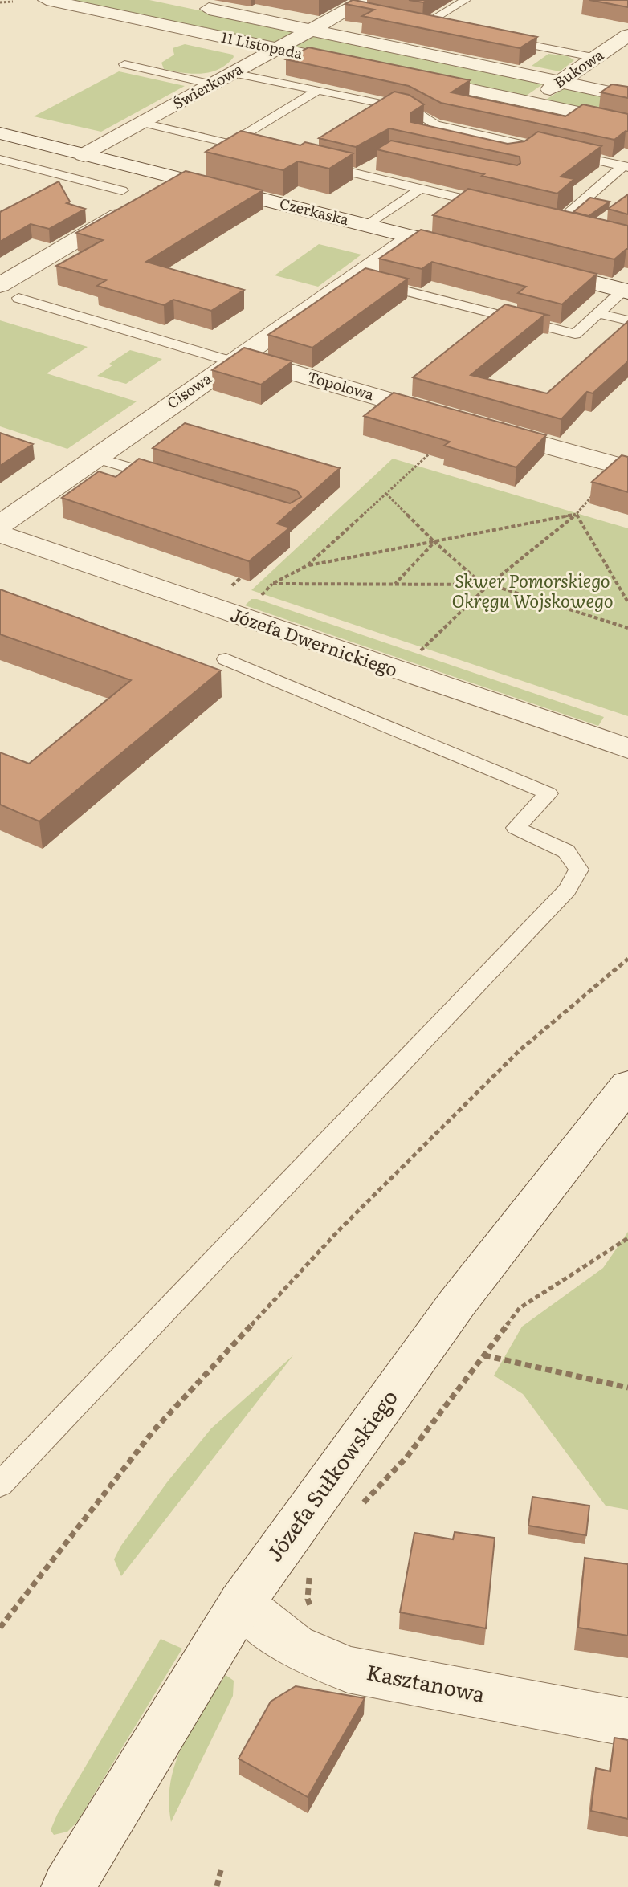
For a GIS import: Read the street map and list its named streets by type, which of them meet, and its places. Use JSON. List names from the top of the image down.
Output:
{
  "streets": {
    "street": [
      "11 Listopada",
      "Bukowa",
      "Świerkowa",
      "Czerkaska",
      "Topolowa",
      "Cisowa",
      "Józefa Dwernickiego",
      "Józefa Sułkowskiego",
      "Kasztanowa"
    ]
  },
  "crossings": [
    ["11 Listopada", "Bukowa"],
    ["11 Listopada", "Świerkowa"],
    ["Świerkowa", "Czerkaska"],
    ["Czerkaska", "Cisowa"],
    ["Topolowa", "Cisowa"],
    ["Józefa Sułkowskiego", "Kasztanowa"]
  ],
  "parks": ["Skwer Pomorskiego Okręgu Wojskowego"]
}
